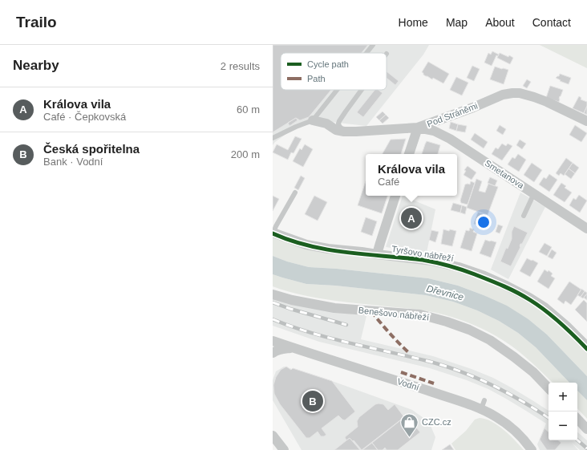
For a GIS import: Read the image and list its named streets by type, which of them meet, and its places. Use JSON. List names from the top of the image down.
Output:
{
  "streets": {
    "street": [
      "Pod Stráněmi",
      "Smetanova",
      "Tyršovo nábřeží",
      "Benešovo nábřeží",
      "Vodní"
    ]
  },
  "crossings": [
    ["Pod Stráněmi", "Smetanova"]
  ],
  "water": ["Dřevnice"],
  "places": {
    "shop": ["CZC.cz"]
  },
  "legend": ["Cycle path", "Path"],
  "page": {
    "header": "Trailo",
    "nav": [
      "Home",
      "Map",
      "About",
      "Contact"
    ],
    "heading": ["Nearby", "2 results"],
    "list": [
      {
        "mark": "A",
        "name": "Králova vila",
        "note": "Café · Čepkovská",
        "value": "60 m"
      },
      {
        "mark": "B",
        "name": "Česká spořitelna",
        "note": "Bank · Vodní",
        "value": "200 m"
      }
    ],
    "popup": ["Králova vila", "Café"],
    "pins": ["A", "B"],
    "map_buttons": ["+", "−"]
  }
}
